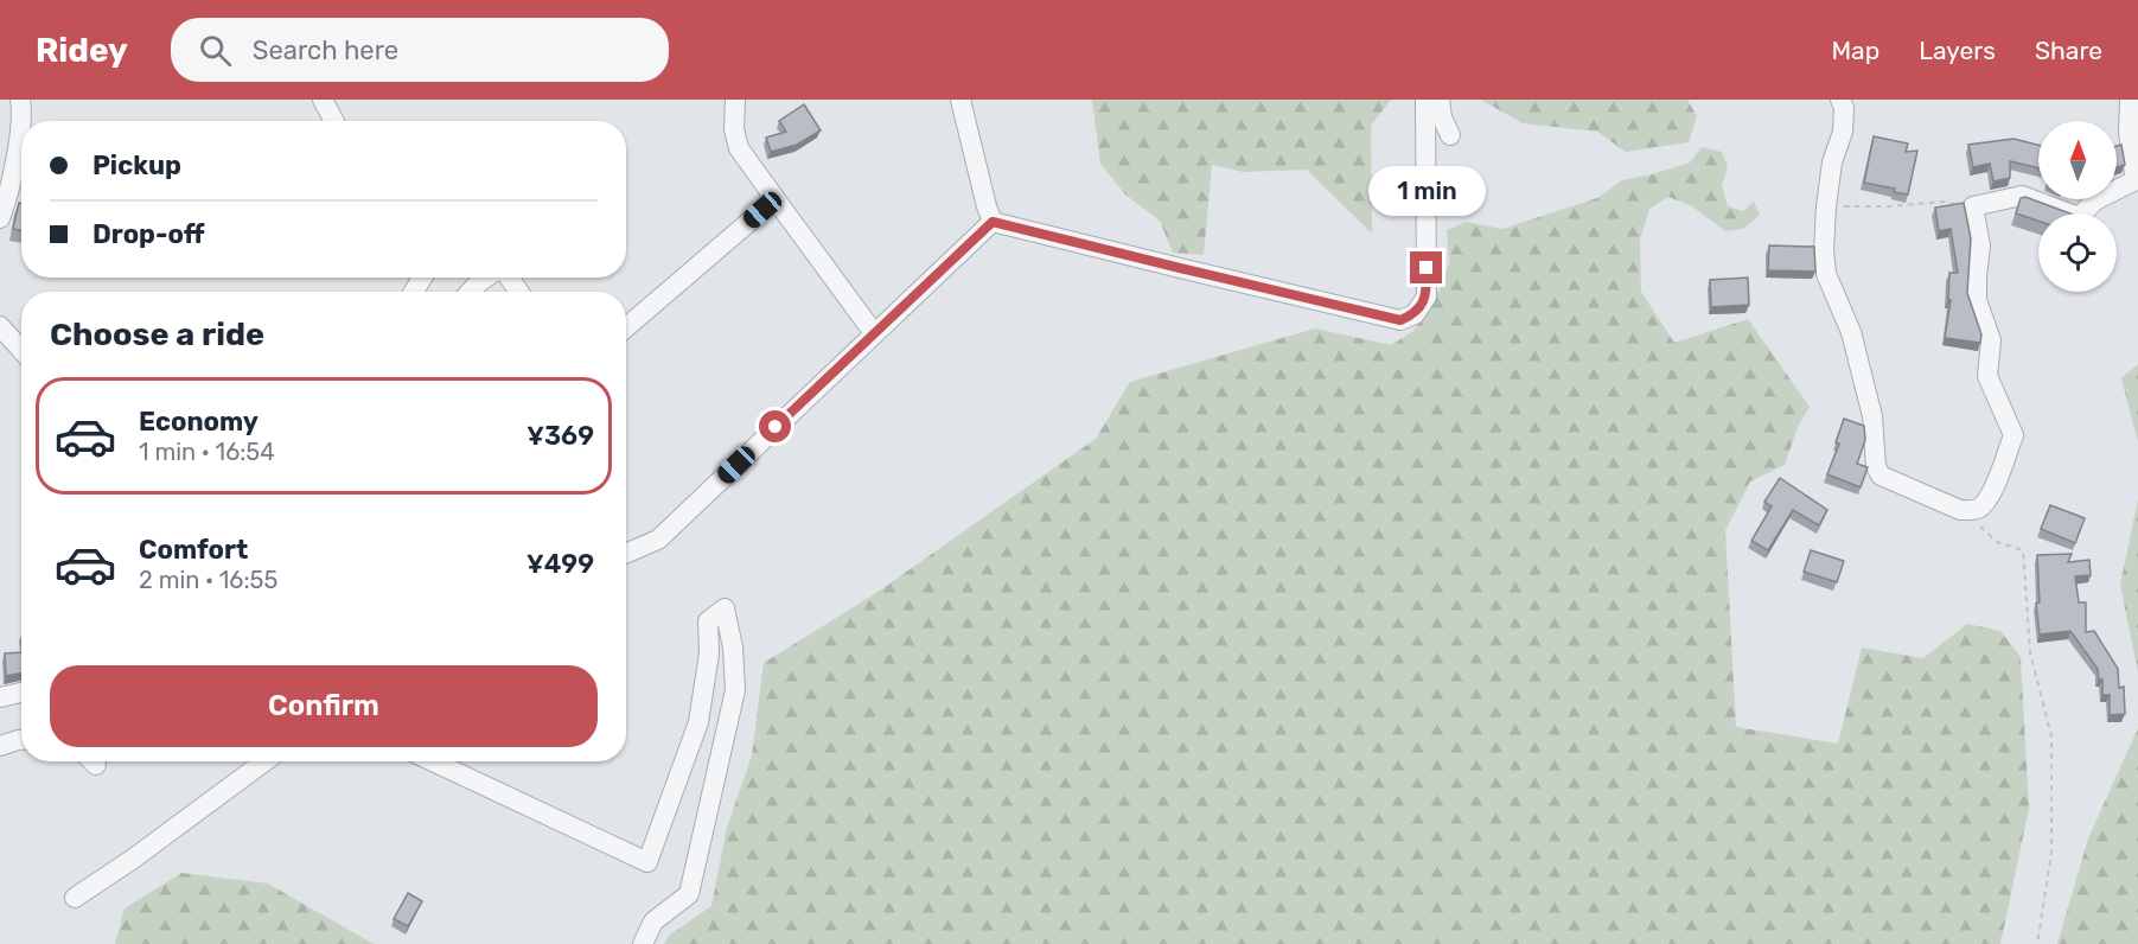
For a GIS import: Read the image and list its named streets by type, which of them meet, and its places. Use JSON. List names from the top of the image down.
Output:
{
  "north": "top",
  "page": {
    "header": "Ridey",
    "search": "Search here",
    "nav": ["Map", "Layers", "Share"],
    "banner": ["Pickup", "Drop-off"],
    "bubble": "1 min",
    "heading": "Choose a ride",
    "list": [
      {
        "name": "Economy",
        "note": "1 min · 16:54",
        "value": "¥369"
      },
      {
        "name": "Comfort",
        "note": "2 min · 16:55",
        "value": "¥499"
      }
    ],
    "buttons": "Confirm"
  }
}
